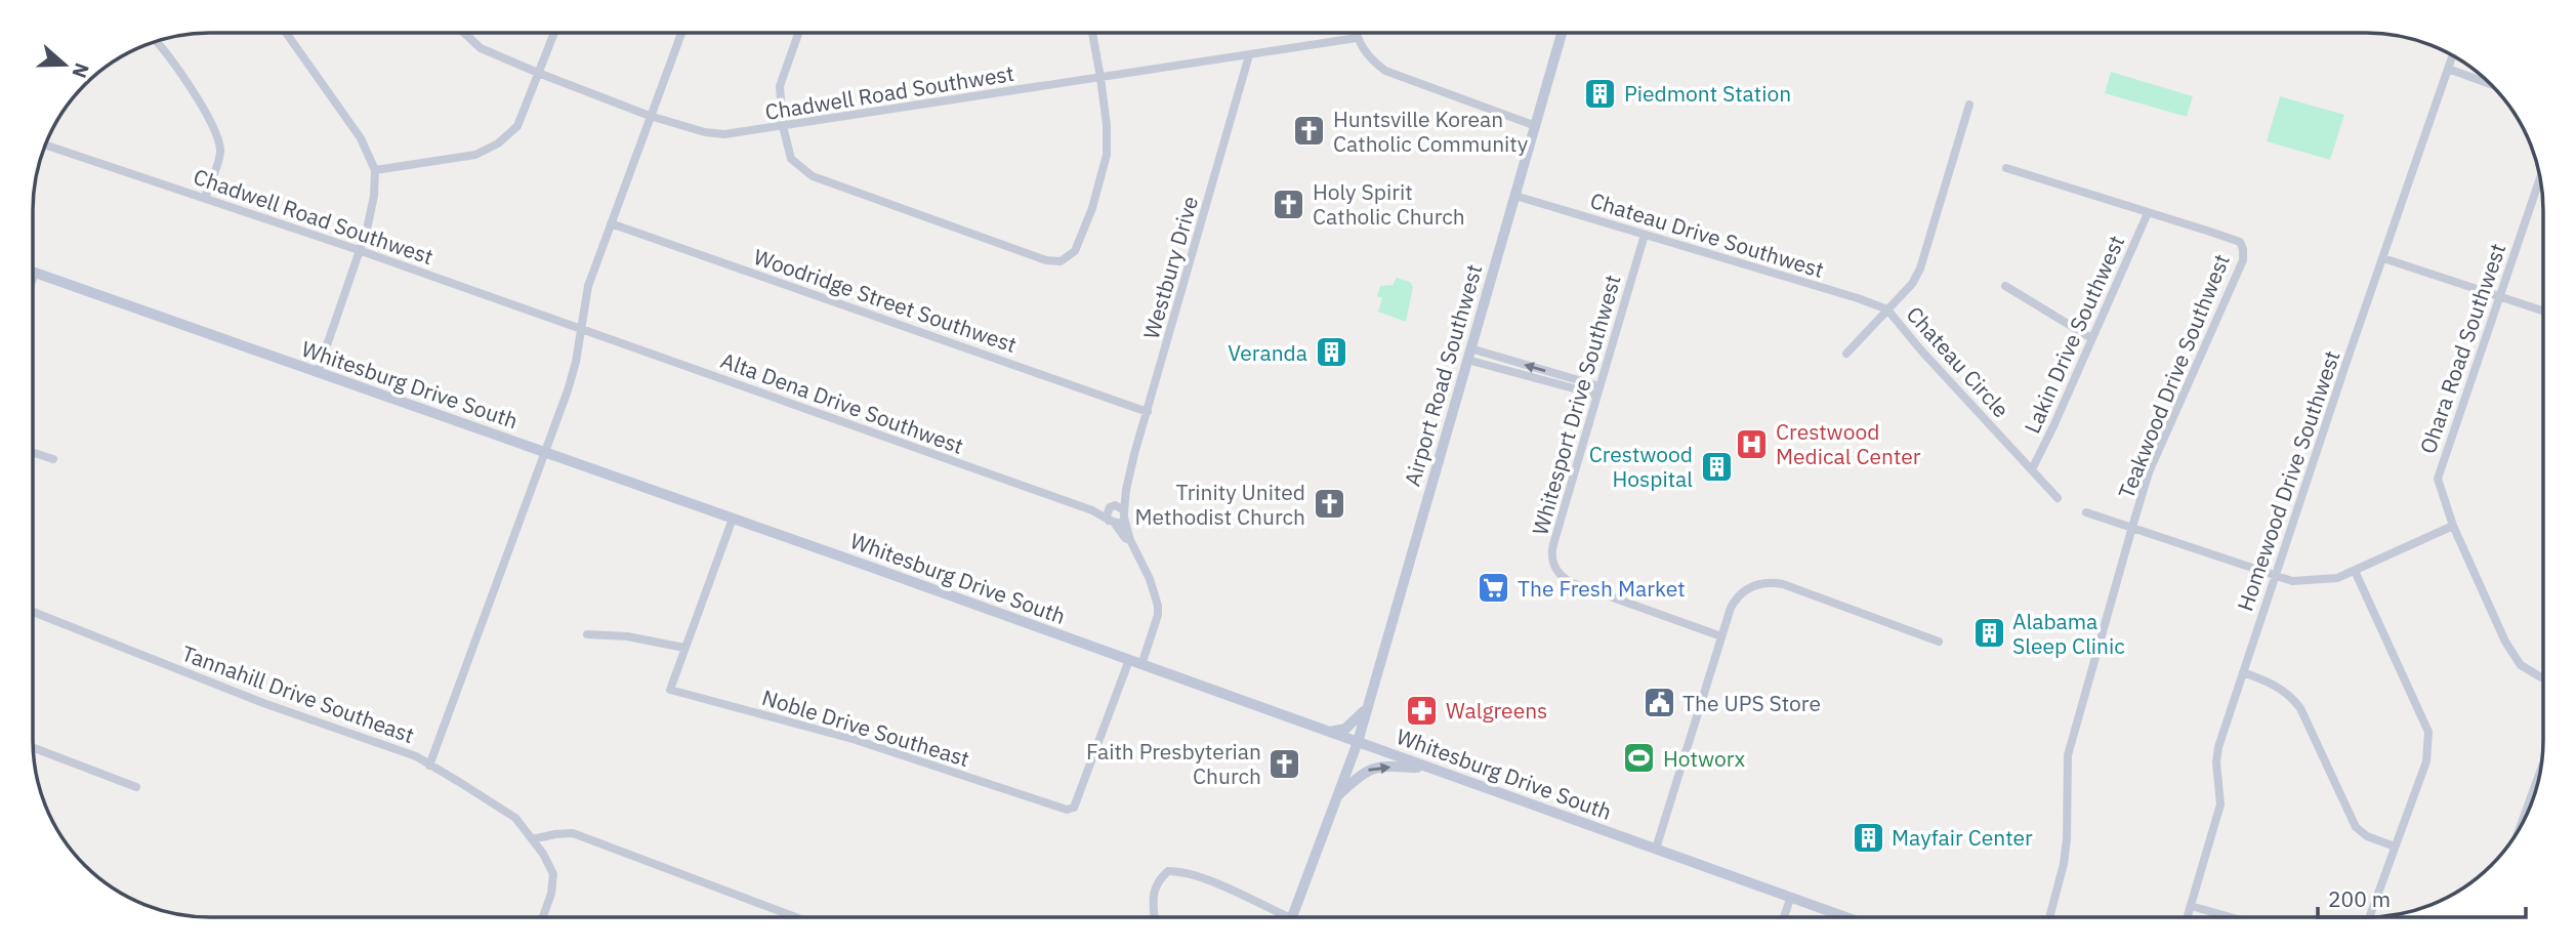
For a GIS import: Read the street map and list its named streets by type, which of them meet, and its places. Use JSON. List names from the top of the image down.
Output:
{
  "streets": {
    "main road": ["Airport Road Southwest", "Whitesburg Drive South"],
    "street": [
      "Chadwell Road Southwest",
      "Chateau Drive Southwest",
      "Westbury Drive",
      "Woodridge Street Southwest",
      "Lakin Drive Southwest",
      "Ohara Road Southwest",
      "Chateau Circle",
      "Teakwood Drive Southwest",
      "Alta Dena Drive Southwest",
      "Whitesport Drive Southwest",
      "Homewood Drive Southwest",
      "Tannahill Drive Southeast",
      "Noble Drive Southeast"
    ]
  },
  "crossings": [
    ["Chadwell Road Southwest", "Westbury Drive"],
    ["Chadwell Road Southwest", "Alta Dena Drive Southwest"],
    ["Chateau Drive Southwest", "Chateau Circle"],
    ["Chateau Drive Southwest", "Airport Road Southwest"],
    ["Chateau Drive Southwest", "Whitesport Drive Southwest"],
    ["Westbury Drive", "Woodridge Street Southwest"],
    ["Westbury Drive", "Whitesburg Drive South"],
    ["Westbury Drive", "Alta Dena Drive Southwest"],
    ["Lakin Drive Southwest", "Chateau Circle"],
    ["Lakin Drive Southwest", "Teakwood Drive Southwest"],
    ["Airport Road Southwest", "Whitesburg Drive South"],
    ["Whitesburg Drive South", "Noble Drive Southeast"]
  ],
  "places": {
    "building": [
      "Piedmont Station",
      "Veranda",
      "Crestwood Hospital",
      "Alabama Sleep Clinic",
      "Mayfair Center"
    ],
    "church": [
      "Huntsville Korean Catholic Community",
      "Holy Spirit Catholic Church",
      "Trinity United Methodist Church",
      "Faith Presbyterian Church"
    ],
    "hospital": ["Crestwood Medical Center"],
    "supermarket": ["The Fresh Market"],
    "public building": ["The UPS Store"],
    "pharmacy": ["Walgreens"],
    "sports": ["Hotworx"]
  },
  "scale_bar": "200 m",
  "north": "right"
}
